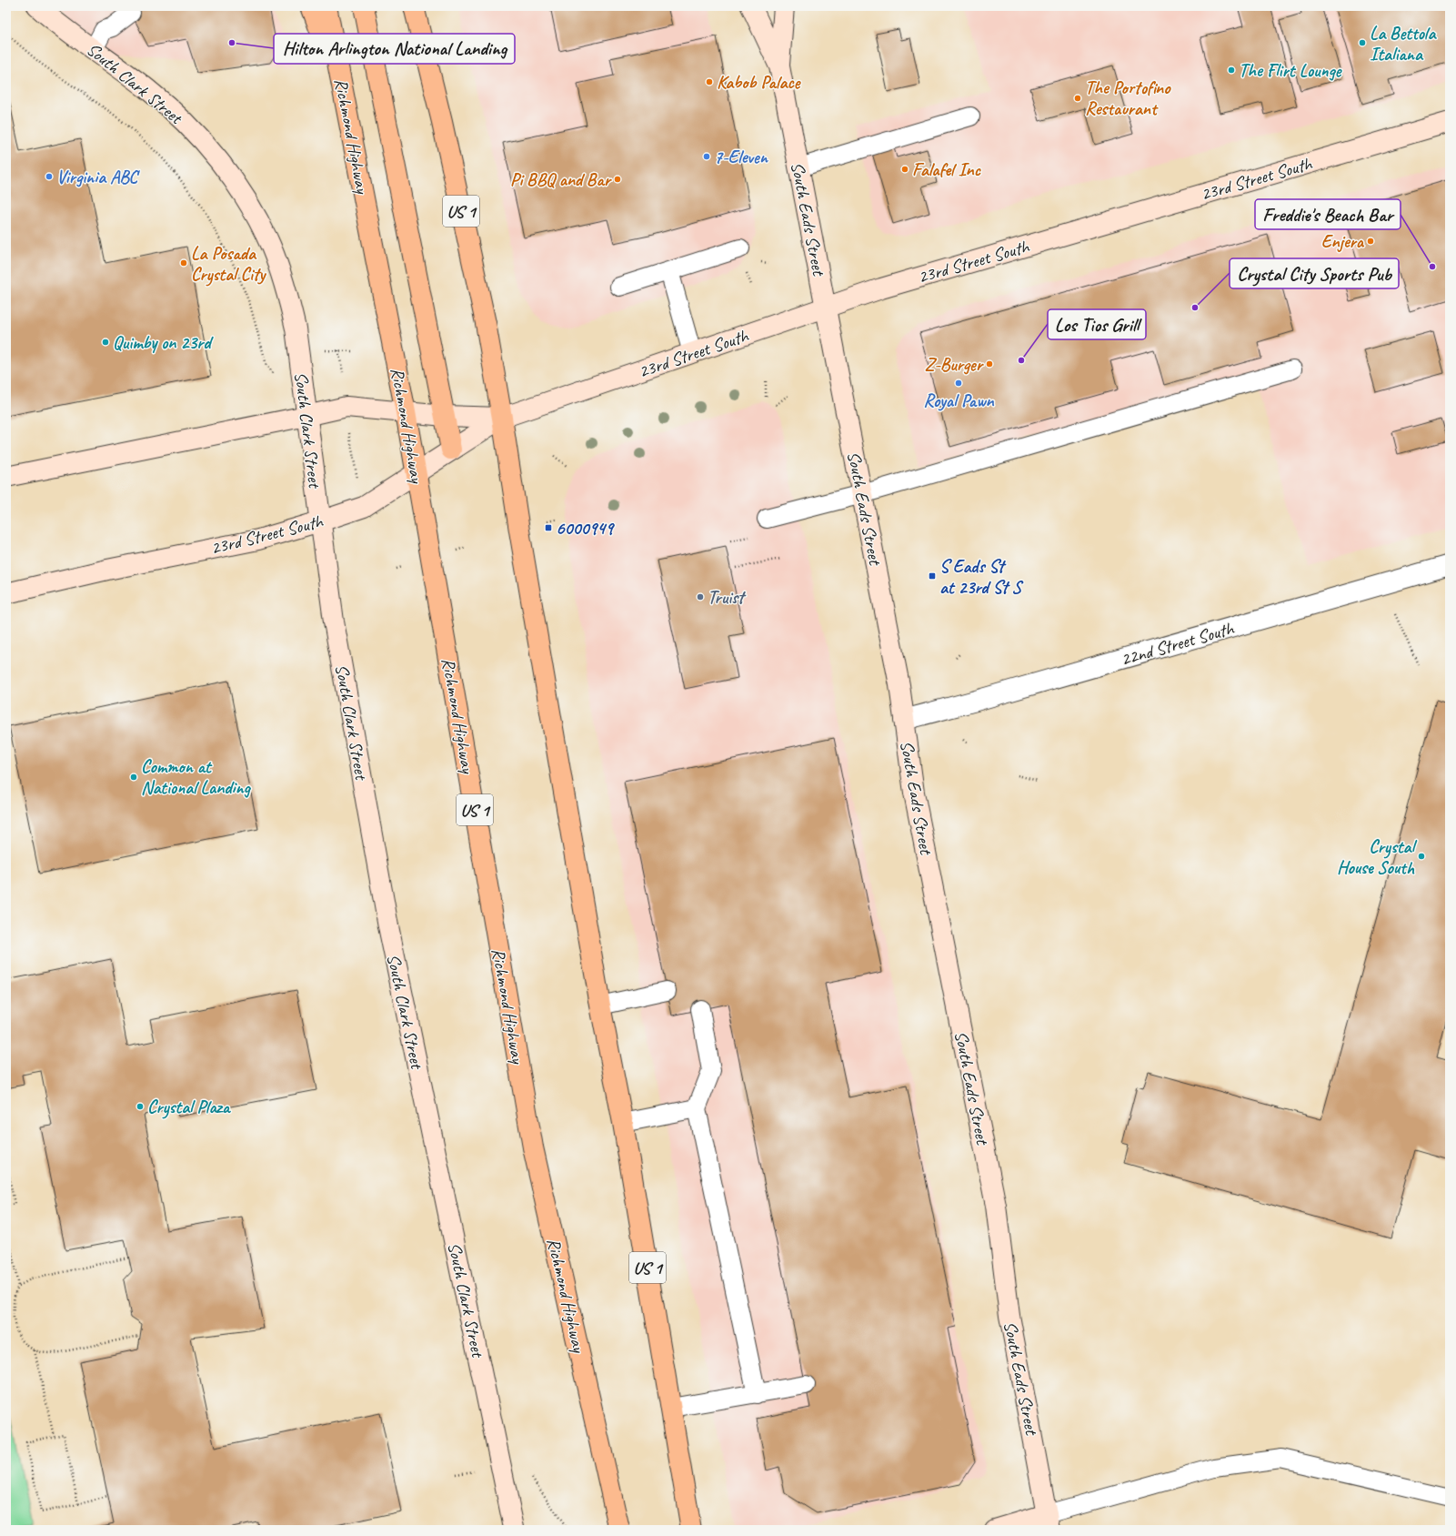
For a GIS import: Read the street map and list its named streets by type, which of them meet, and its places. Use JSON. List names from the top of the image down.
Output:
{
  "streets": {
    "highway": ["Richmond Highway", "US 1"],
    "street": [
      "South Clark Street",
      "23rd Street South",
      "South Eads Street",
      "22nd Street South"
    ]
  },
  "crossings": [
    ["South Clark Street", "23rd Street South"],
    ["Richmond Highway", "23rd Street South"],
    ["23rd Street South", "US 1"],
    ["23rd Street South", "South Eads Street"],
    ["South Eads Street", "22nd Street South"]
  ],
  "places": {
    "other": [
      "Hilton Arlington National Landing",
      "La Bettola Italiana",
      "The Flirt Lounge",
      "Kabob Palace",
      "The Portofino Restaurant",
      "7-Eleven",
      "Falafel Inc",
      "Virginia ABC",
      "Pi BBQ and Bar",
      "Enjera",
      "La Posada Crystal City",
      "Freddie's Beach Bar",
      "Crystal City Sports Pub",
      "Quimby on 23rd",
      "Los Tios Grill",
      "Z-Burger",
      "Royal Pawn",
      "Truist",
      "Common at National Landing",
      "Crystal House South",
      "Crystal Plaza"
    ],
    "transit": ["6000949", "S Eads St at 23rd St S"]
  }
}
